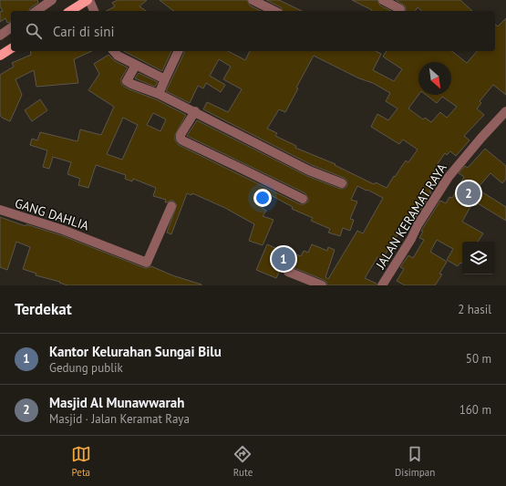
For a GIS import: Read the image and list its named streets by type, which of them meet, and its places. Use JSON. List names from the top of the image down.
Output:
{
  "streets": {
    "street": ["GANG DAHLIA", "JALAN KERAMAT RAYA"]
  },
  "north": "bottom right",
  "page": {
    "search": "Cari di sini",
    "pins": ["2", "1"],
    "heading": ["Terdekat", "2 hasil"],
    "list": [
      {
        "mark": "1",
        "name": "Kantor Kelurahan Sungai Bilu",
        "note": "Gedung publik",
        "value": "50 m"
      },
      {
        "mark": "2",
        "name": "Masjid Al Munawwarah",
        "note": "Masjid · Jalan Keramat Raya",
        "value": "160 m"
      }
    ],
    "nav": ["Peta", "Rute", "Disimpan"]
  }
}
